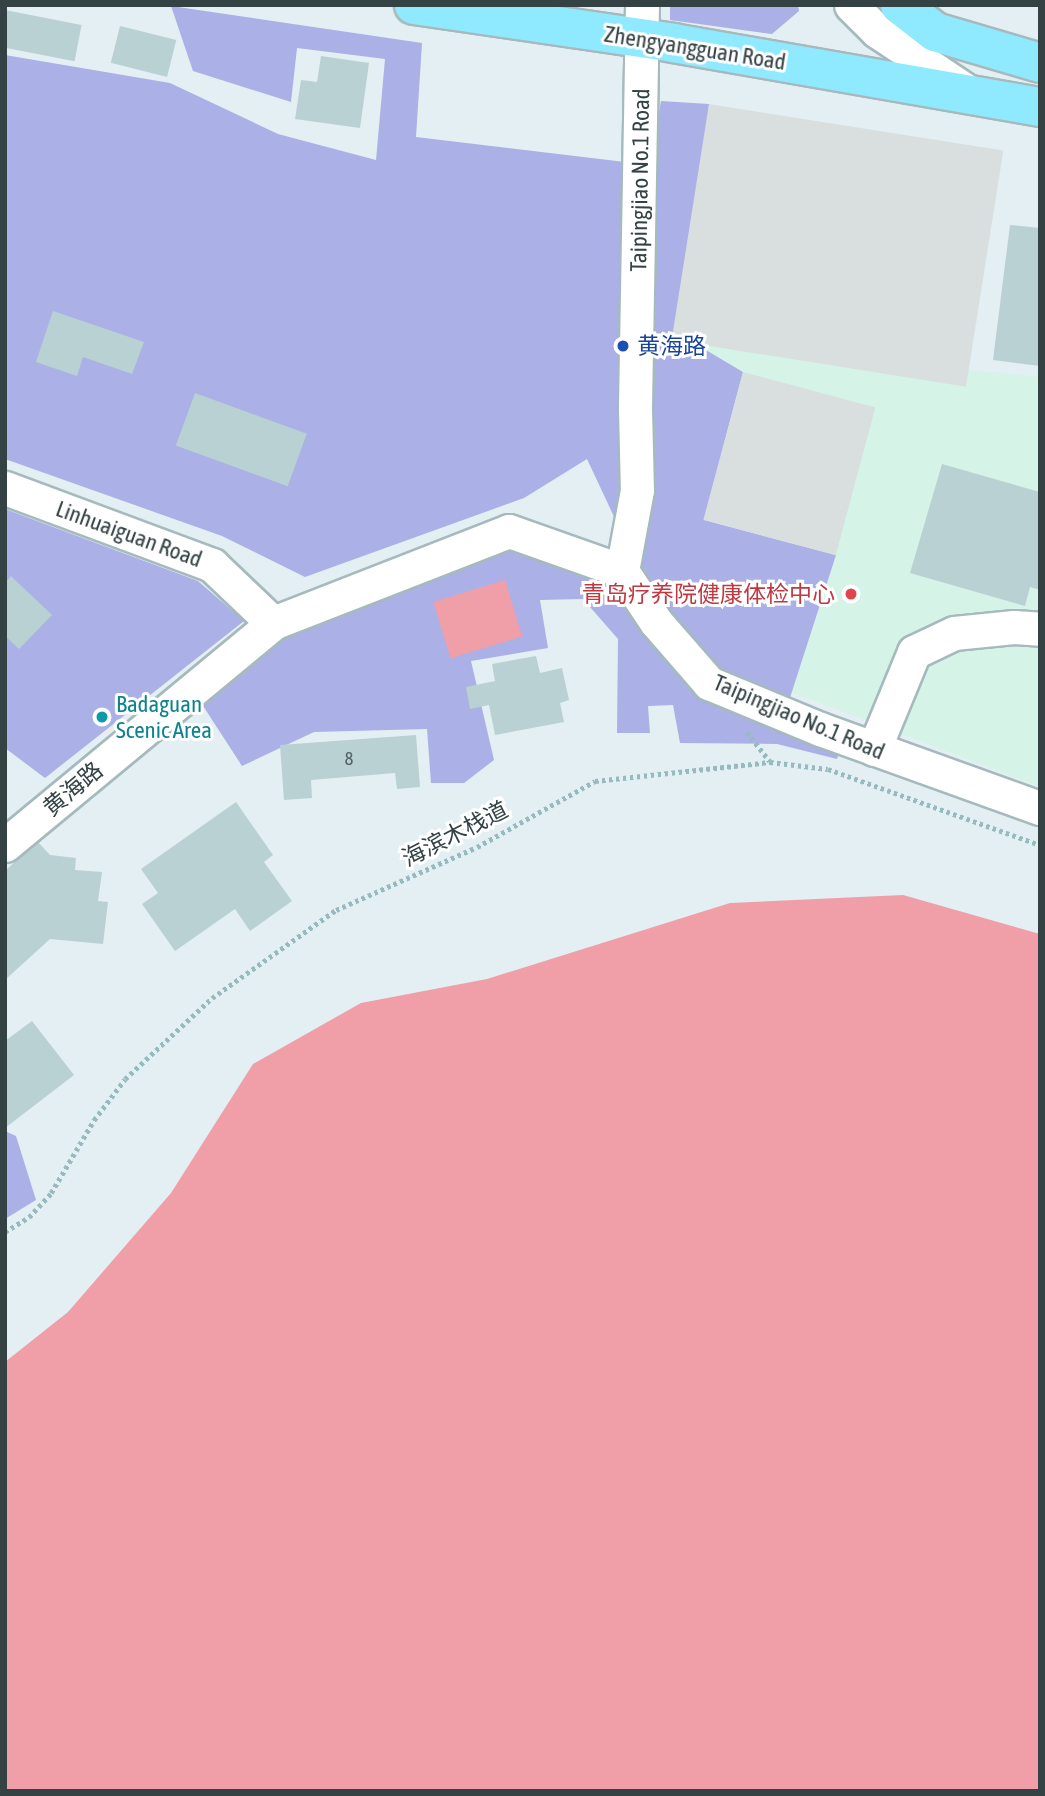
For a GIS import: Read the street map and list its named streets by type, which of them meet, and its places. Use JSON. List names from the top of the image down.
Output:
{
  "streets": {
    "main road": ["Zhengyangguan Road"],
    "street": ["Taipingjiao No.1 Road", "Linhuaiguan Road", "黄海路"],
    "path": ["海滨木栈道"]
  },
  "crossings": [
    ["Zhengyangguan Road", "Taipingjiao No.1 Road"],
    ["Taipingjiao No.1 Road", "黄海路"],
    ["Linhuaiguan Road", "黄海路"]
  ],
  "places": ["黄海路", "青岛疗养院健康体检中心", "Badaguan Scenic Area"],
  "house_numbers": ["8"]
}
